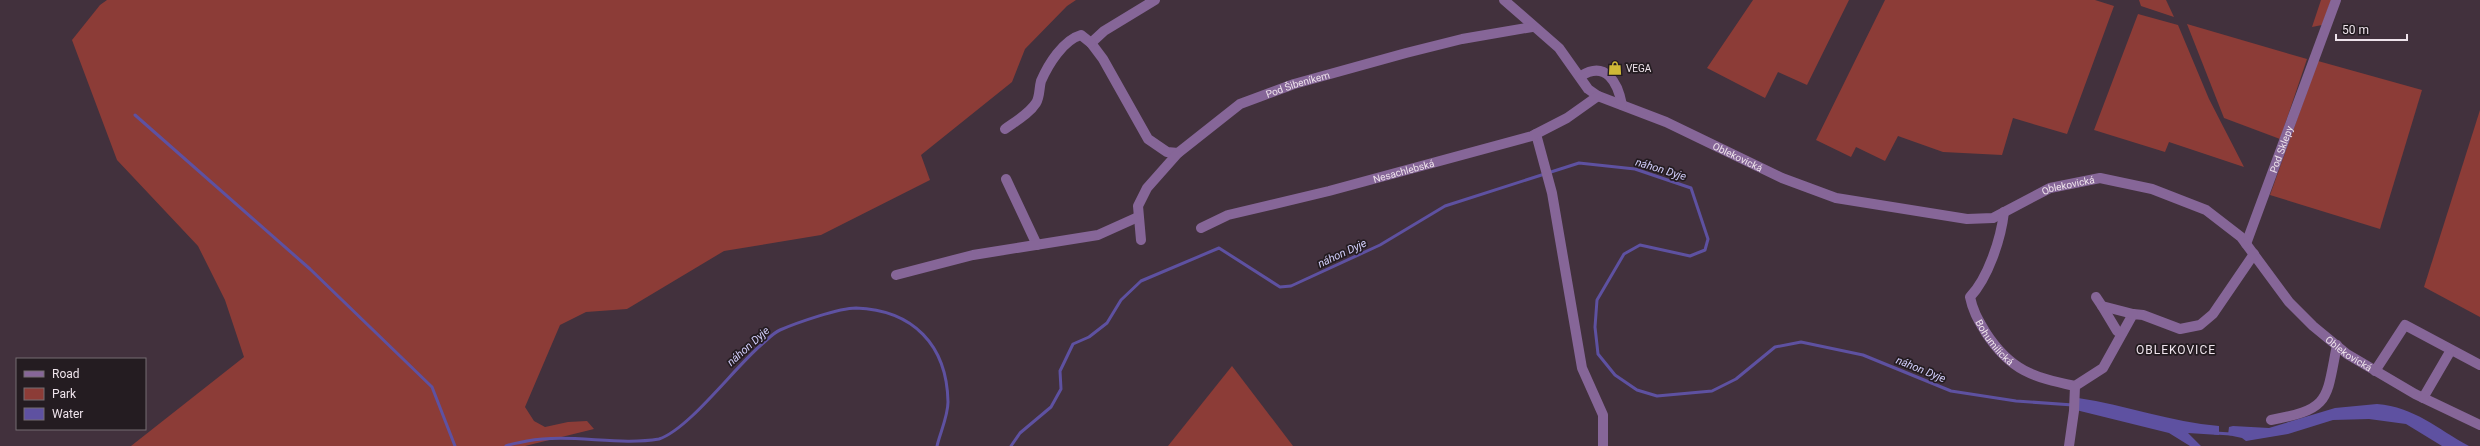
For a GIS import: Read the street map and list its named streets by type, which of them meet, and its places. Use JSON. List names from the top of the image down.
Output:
{
  "streets": {
    "street": [
      "Pod Šibeníkem",
      "Pod Sklepy",
      "Oblekovická",
      "Nesachlebská",
      "Bohumilická"
    ]
  },
  "crossings": [
    ["Pod Šibeníkem", "Oblekovická"],
    ["Pod Sklepy", "Oblekovická"],
    ["Oblekovická", "Nesachlebská"],
    ["Oblekovická", "Bohumilická"]
  ],
  "districts": ["OBLEKOVICE"],
  "water": ["náhon Dyje"],
  "places": {
    "shop": ["VEGA"]
  },
  "legend": ["Road", "Park", "Water"],
  "scale_bar": "50 m"
}
